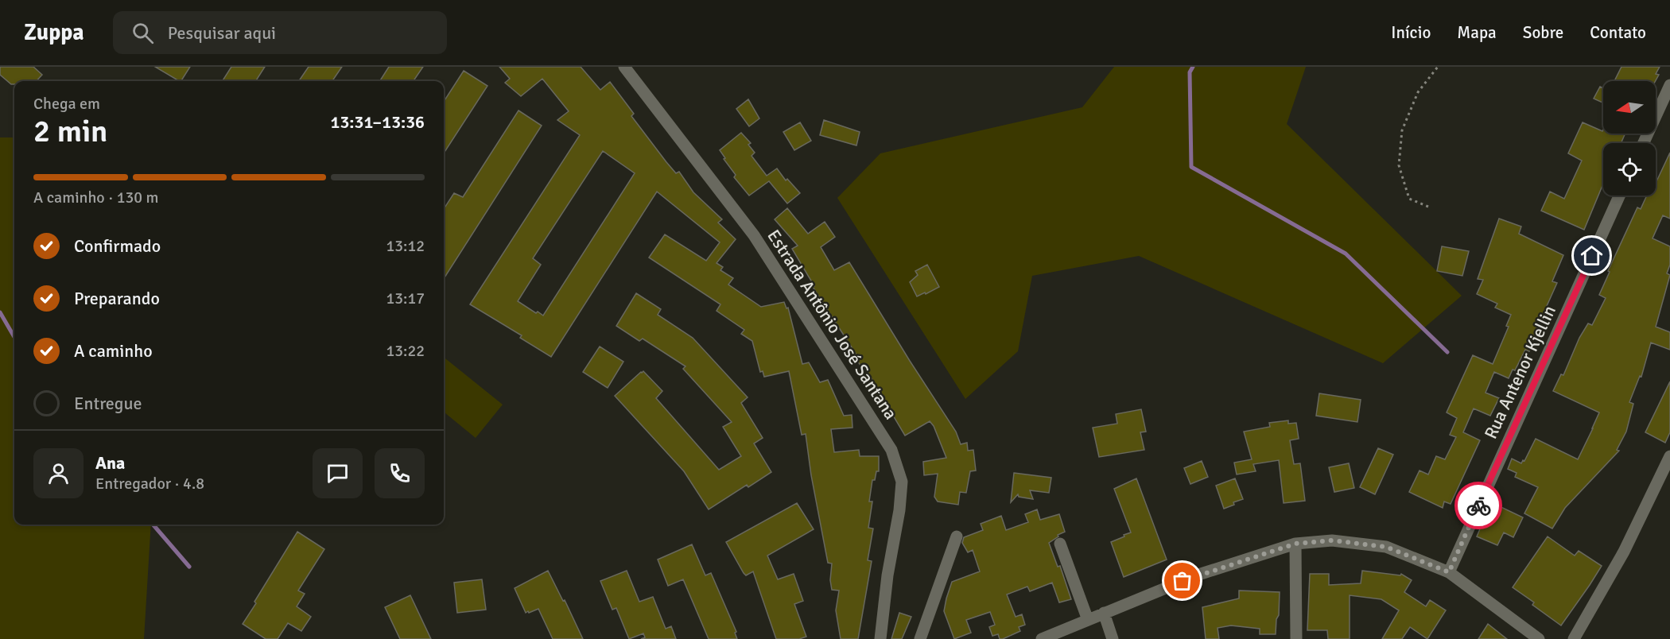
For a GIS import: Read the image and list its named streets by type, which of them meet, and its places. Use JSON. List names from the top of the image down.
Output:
{
  "streets": {
    "street": ["Estrada Antônio José Santana", "Rua Antenor Kjellin"]
  },
  "north": "left",
  "page": {
    "header": "Zuppa",
    "search": "Pesquisar aqui",
    "nav": [
      "Início",
      "Mapa",
      "Sobre",
      "Contato"
    ],
    "heading": ["2 min", "Chega em", "13:31–13:36"],
    "panel": ["Ana", "Entregador · 4.8"],
    "bar": "A caminho · 130 m",
    "list": [
      ["Confirmado", "13:12"],
      ["Preparando", "13:17"],
      ["A caminho", "13:22"],
      "Entregue"
    ]
  }
}
